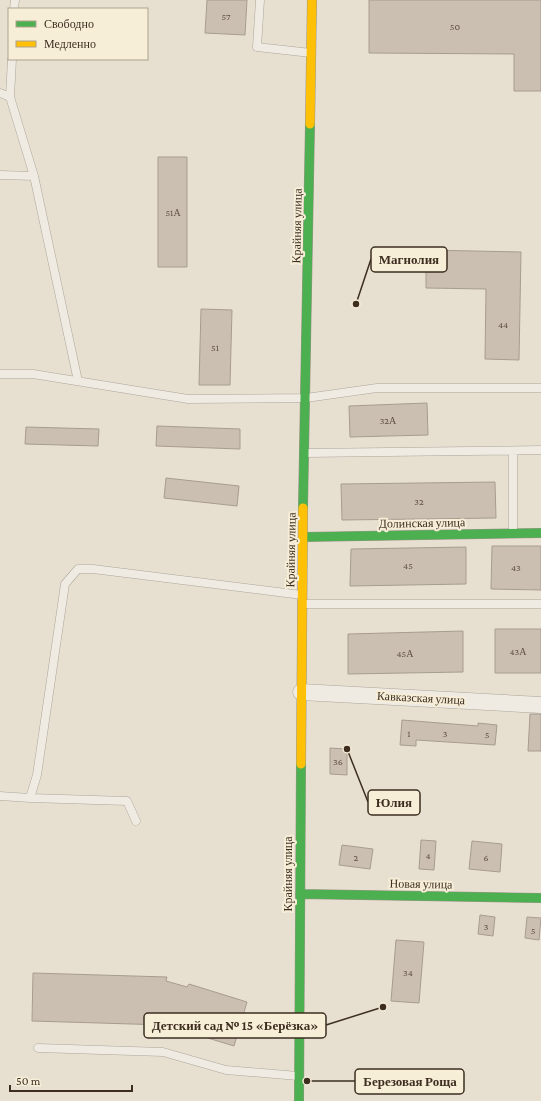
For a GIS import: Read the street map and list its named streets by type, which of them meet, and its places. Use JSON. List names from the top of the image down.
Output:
{
  "streets": {
    "street": [
      "Крайняя улица",
      "Долинская улица",
      "Кавказская улица",
      "Новая улица"
    ]
  },
  "crossings": [
    ["Крайняя улица", "Долинская улица"],
    ["Крайняя улица", "Кавказская улица"],
    ["Крайняя улица", "Новая улица"]
  ],
  "places": [
    "Магнолия",
    "Юлия",
    "Детский сад № 15 «Берёзка»",
    "Березовая Роща"
  ],
  "house_numbers": [
    "57",
    "50",
    "51А",
    "44",
    "51",
    "32А",
    "32",
    "45",
    "43",
    "43А",
    "45А",
    "1",
    "3",
    "5",
    "36",
    "4",
    "2",
    "6",
    "3",
    "5",
    "34"
  ],
  "legend": ["Свободно", "Медленно"],
  "scale_bar": "50 m"
}
